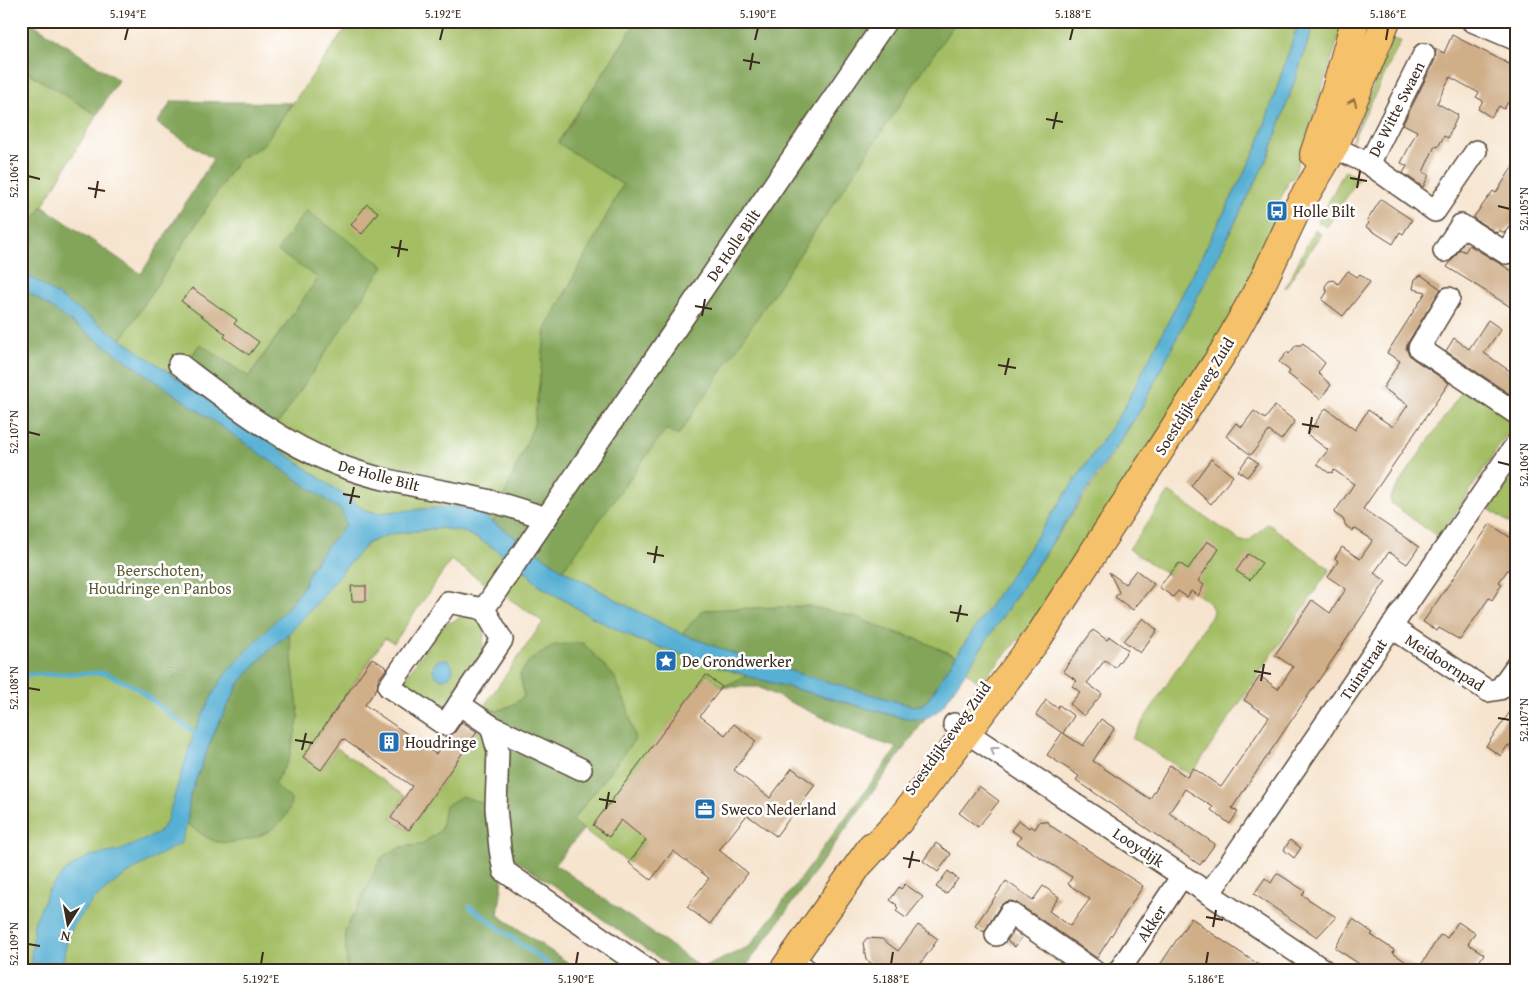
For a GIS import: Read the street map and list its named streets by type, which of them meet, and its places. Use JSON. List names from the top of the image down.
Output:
{
  "streets": {
    "main road": ["Soestdijkseweg Zuid"],
    "street": [
      "De Witte Swaen",
      "De Holle Bilt",
      "Meidoornpad",
      "Tuinstraat",
      "Looydijk",
      "Akker"
    ]
  },
  "crossings": [
    ["De Witte Swaen", "Soestdijkseweg Zuid"],
    ["Soestdijkseweg Zuid", "Looydijk"],
    ["Meidoornpad", "Tuinstraat"],
    ["Tuinstraat", "Looydijk"],
    ["Looydijk", "Akker"]
  ],
  "one_way": ["Looydijk"],
  "parks": ["Beerschoten, Houdringe en Panbos"],
  "places": {
    "bus stop": ["Holle Bilt"],
    "place": ["De Grondwerker"],
    "building": ["Houdringe"],
    "office": ["Sweco Nederland"]
  },
  "north": "bottom",
  "coordinates": [
    "5.194°E",
    "5.192°E",
    "5.190°E",
    "5.188°E",
    "5.186°E",
    "52.106°N",
    "52.105°N",
    "52.107°N",
    "52.108°N",
    "52.109°N"
  ]
}
